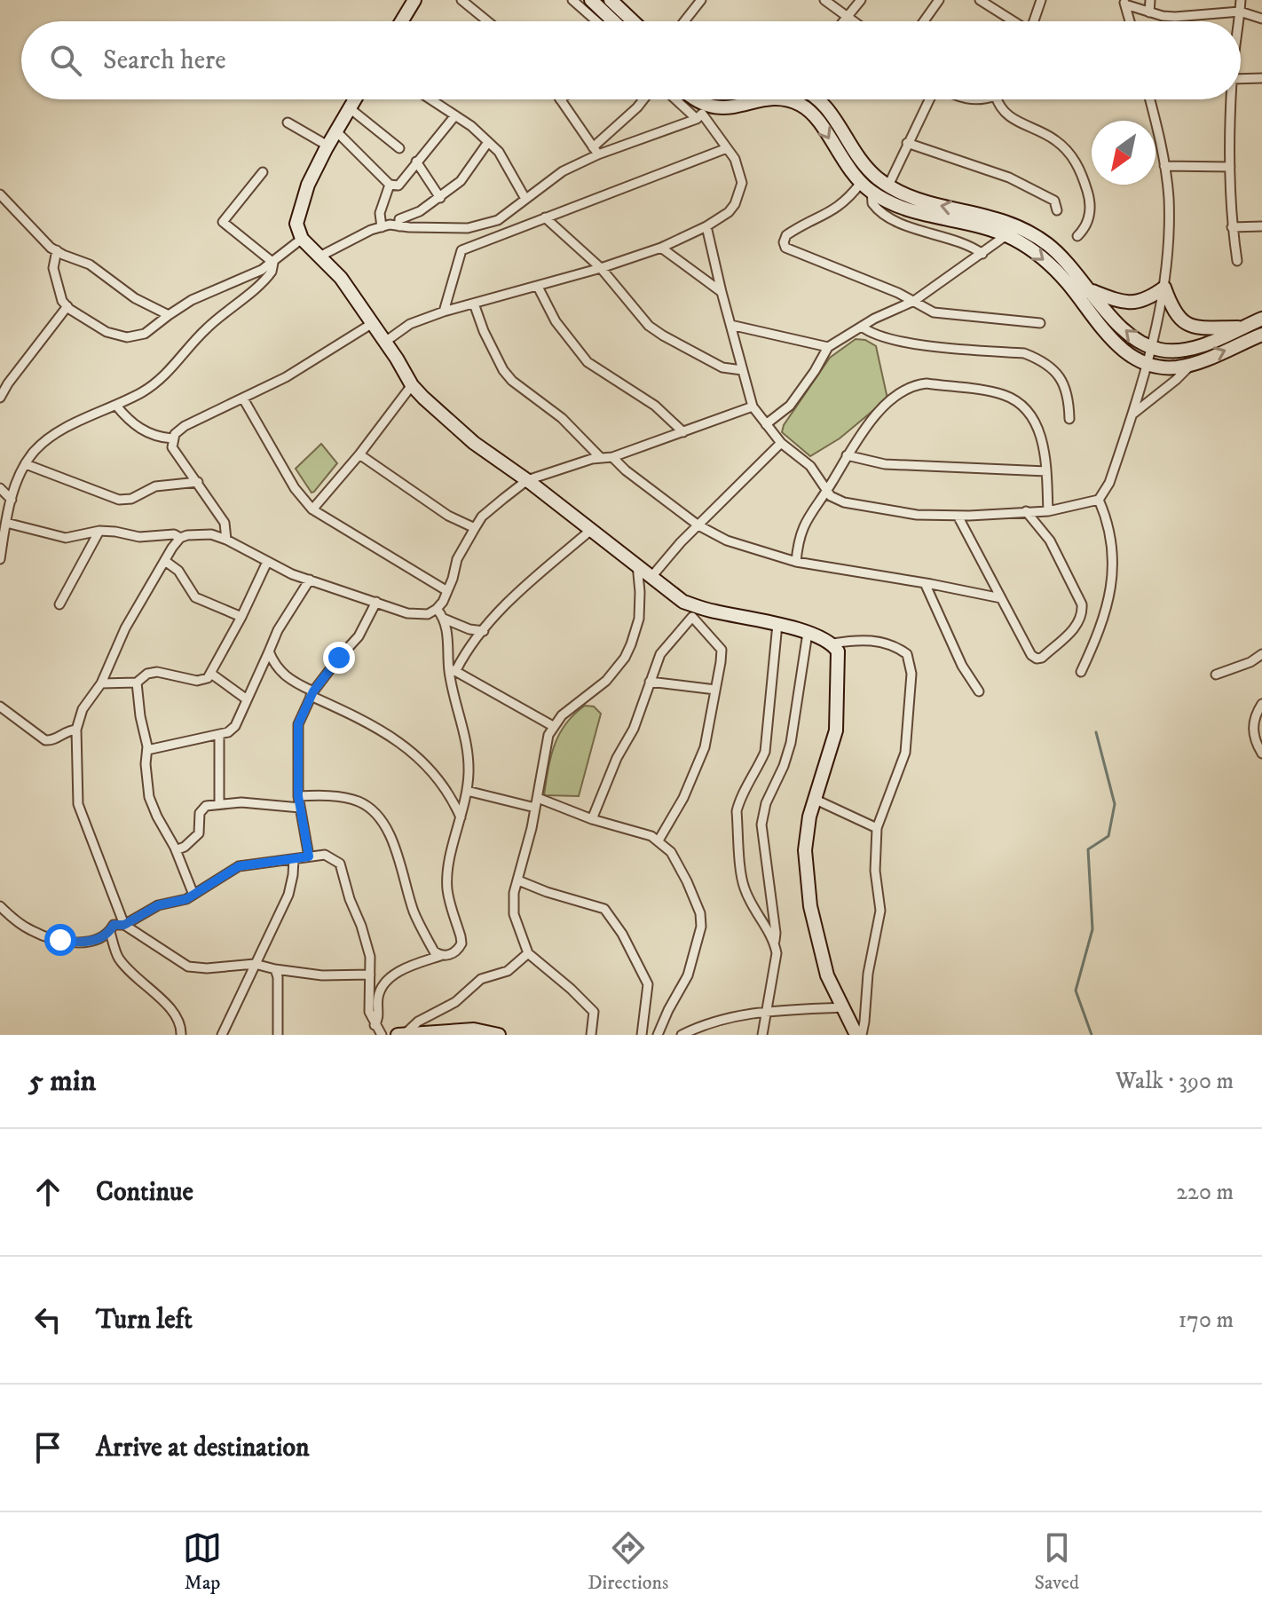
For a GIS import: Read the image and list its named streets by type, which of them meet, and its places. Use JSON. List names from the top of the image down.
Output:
{
  "north": "bottom left",
  "page": {
    "search": "Search here",
    "heading": ["5 min", "Walk · 390 m"],
    "list": [
      ["Continue", "220 m"],
      ["Turn left", "170 m"],
      "Arrive at destination"
    ],
    "nav": ["Map", "Directions", "Saved"]
  }
}
